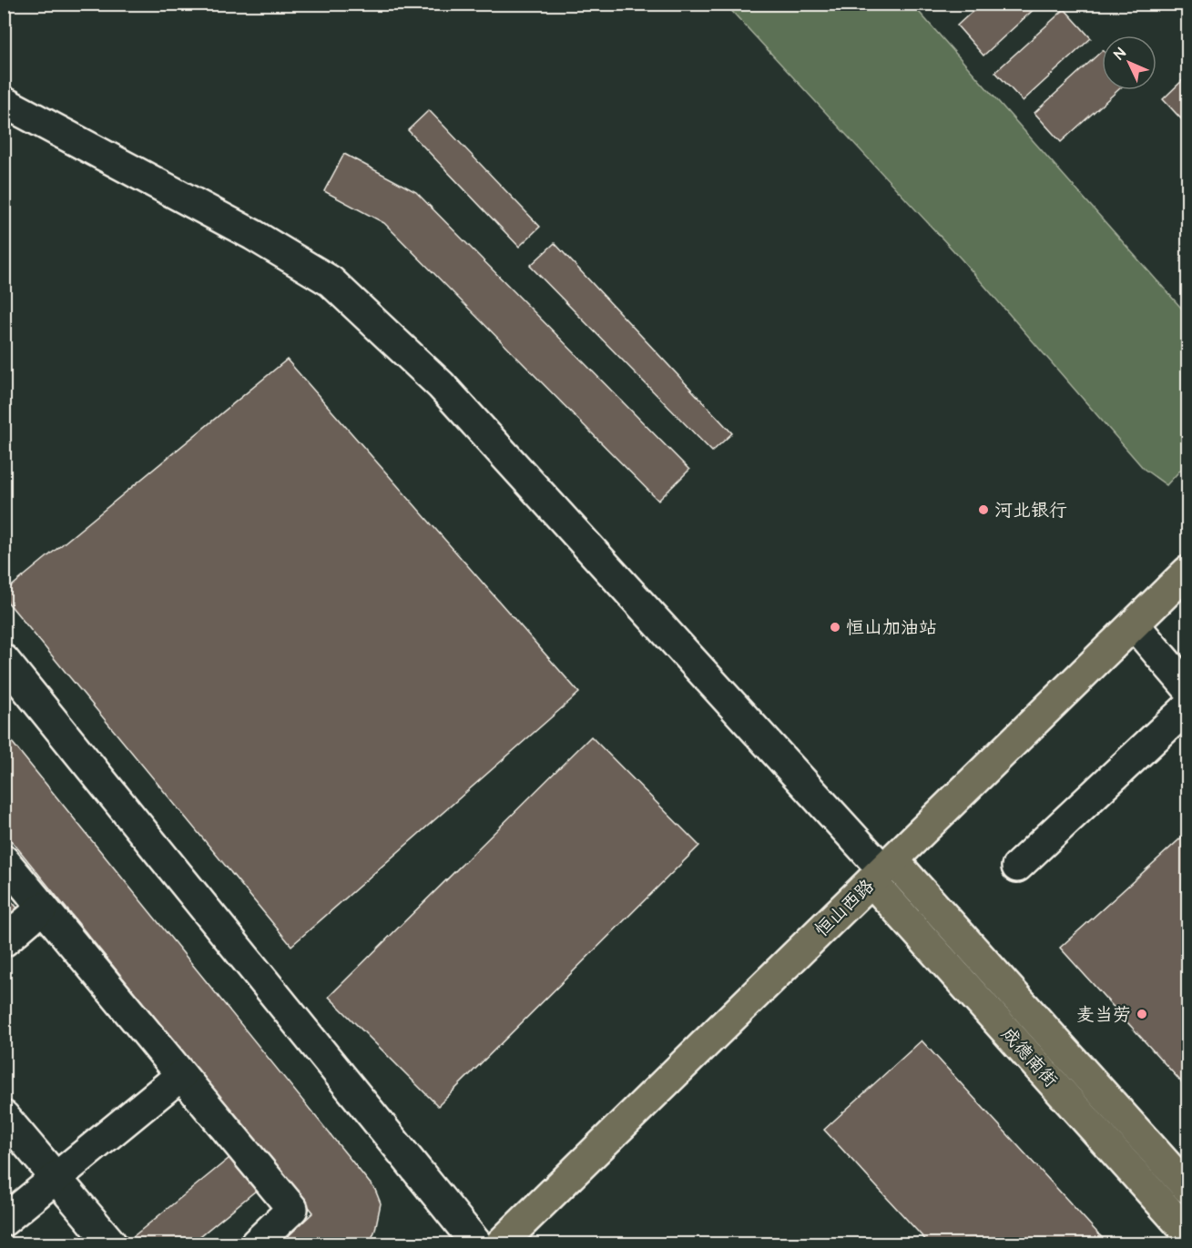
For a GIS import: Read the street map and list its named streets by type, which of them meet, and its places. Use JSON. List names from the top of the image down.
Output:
{
  "streets": {
    "main road": ["恒山西路", "成德南街"]
  },
  "crossings": [
    ["恒山西路", "成德南街"]
  ],
  "places": ["河北银行", "恒山加油站", "麦当劳"],
  "north": "top left"
}
